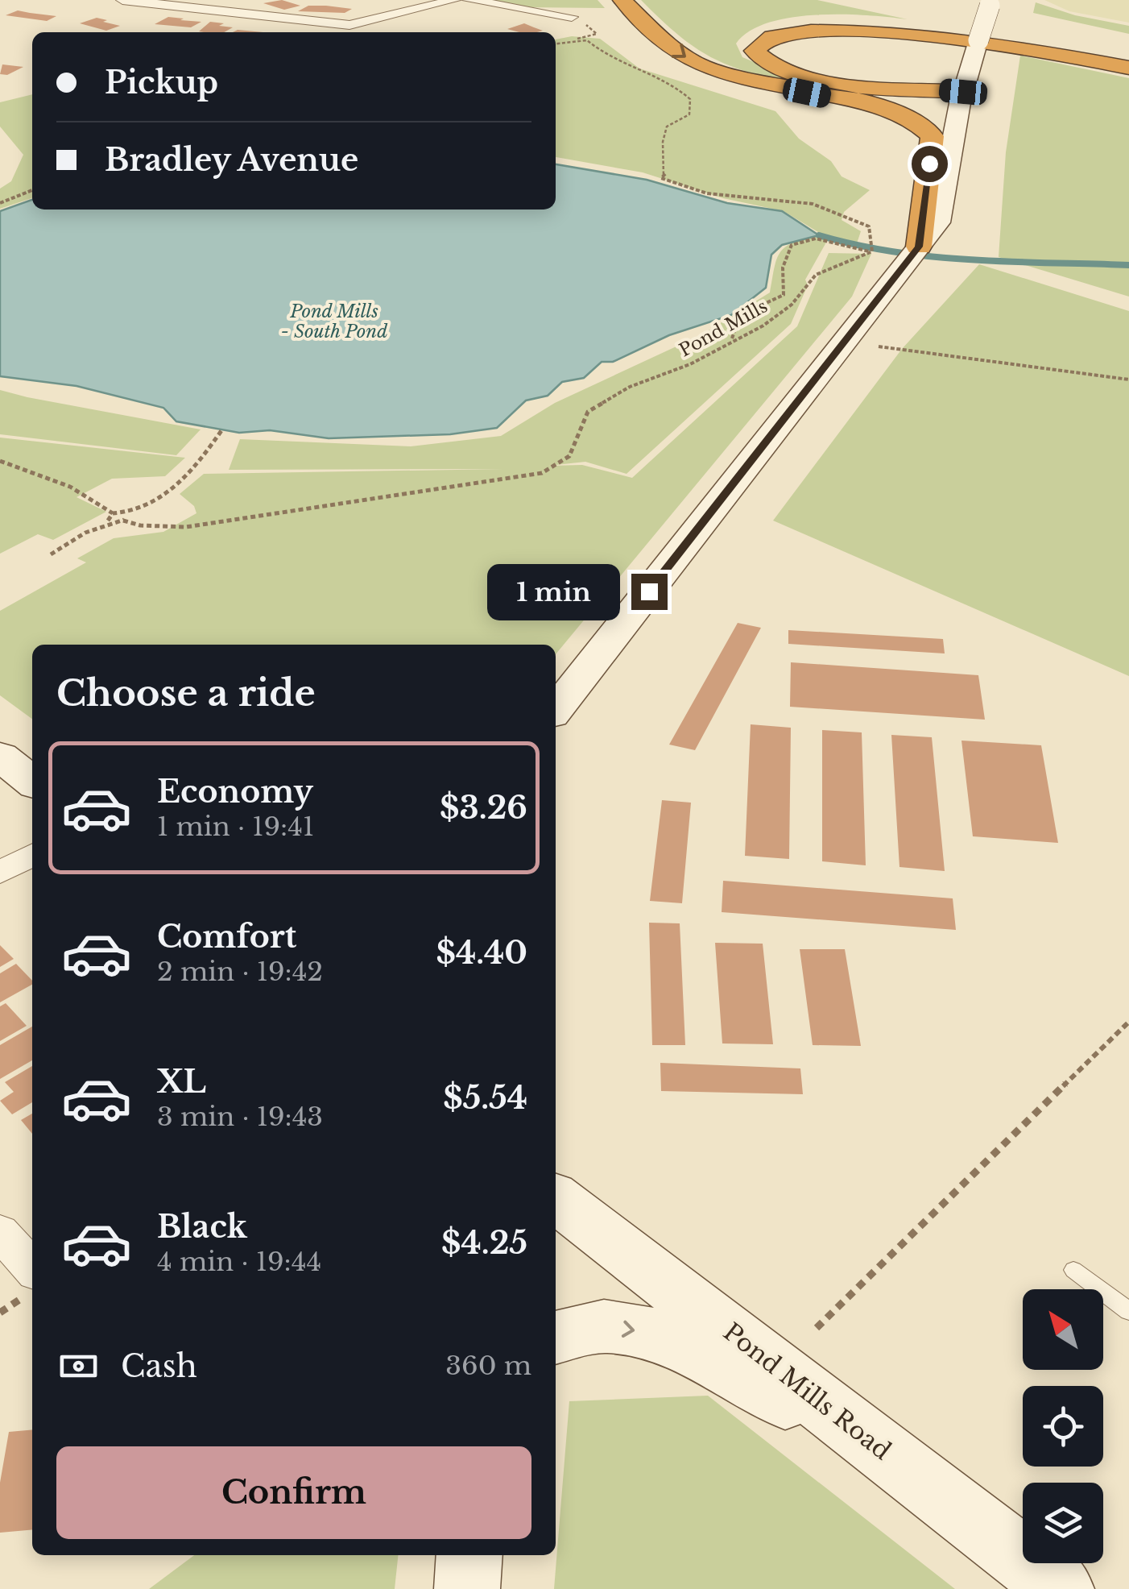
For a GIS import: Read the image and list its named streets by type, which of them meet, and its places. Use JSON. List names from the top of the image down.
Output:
{
  "streets": {
    "main road": ["Pond Mills Road"],
    "path": ["Pond Mills"]
  },
  "water": ["Pond Mills - South Pond"],
  "north": "top left",
  "page": {
    "banner": ["Pickup", "Bradley Avenue"],
    "bubble": "1 min",
    "heading": "Choose a ride",
    "list": [
      {
        "name": "Economy",
        "note": "1 min · 19:41",
        "value": "$3.26"
      },
      {
        "name": "Comfort",
        "note": "2 min · 19:42",
        "value": "$4.40"
      },
      {
        "name": "XL",
        "note": "3 min · 19:43",
        "value": "$5.54"
      },
      {
        "name": "Black",
        "note": "4 min · 19:44",
        "value": "$4.25"
      }
    ],
    "pay": ["Cash", "360 m"],
    "buttons": "Confirm"
  }
}
